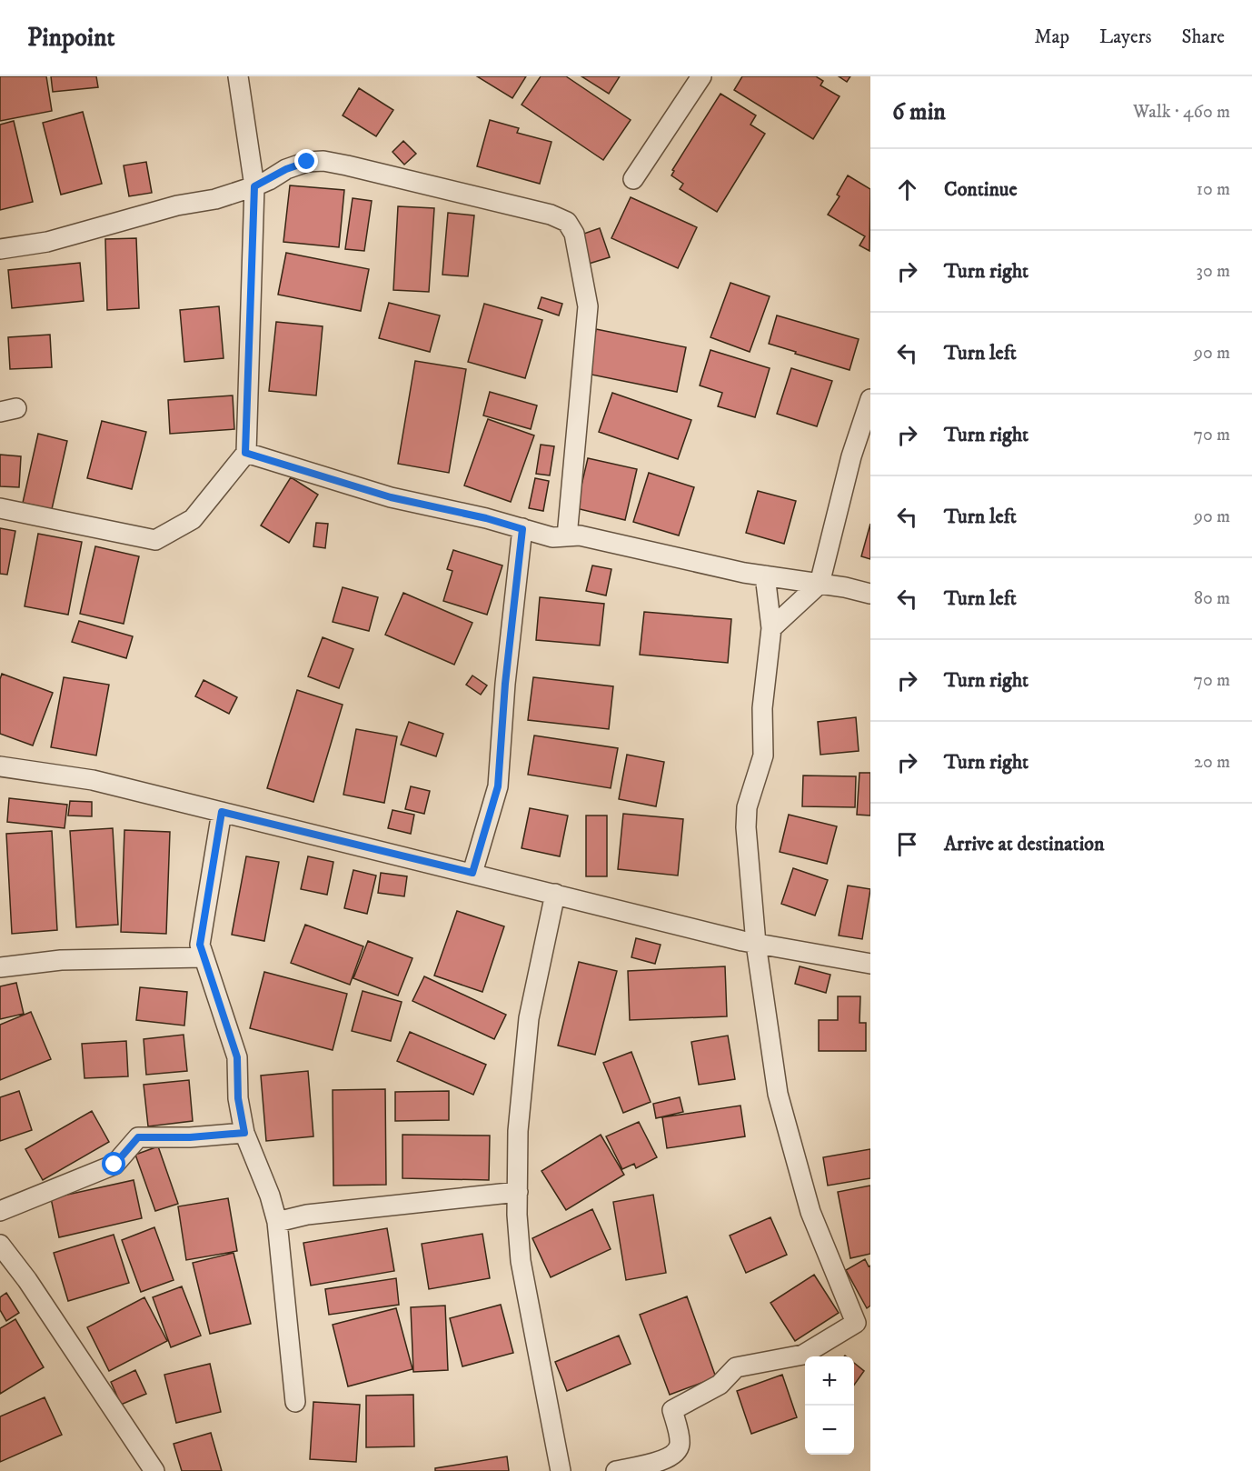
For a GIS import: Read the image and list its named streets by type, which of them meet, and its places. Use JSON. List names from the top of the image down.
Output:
{
  "page": {
    "header": "Pinpoint",
    "nav": ["Map", "Layers", "Share"],
    "heading": ["6 min", "Walk · 460 m"],
    "list": [
      ["Continue", "10 m"],
      ["Turn right", "30 m"],
      ["Turn left", "90 m"],
      ["Turn right", "70 m"],
      ["Turn left", "90 m"],
      ["Turn left", "80 m"],
      ["Turn right", "70 m"],
      ["Turn right", "20 m"],
      "Arrive at destination"
    ],
    "map_buttons": ["+", "−"]
  }
}
